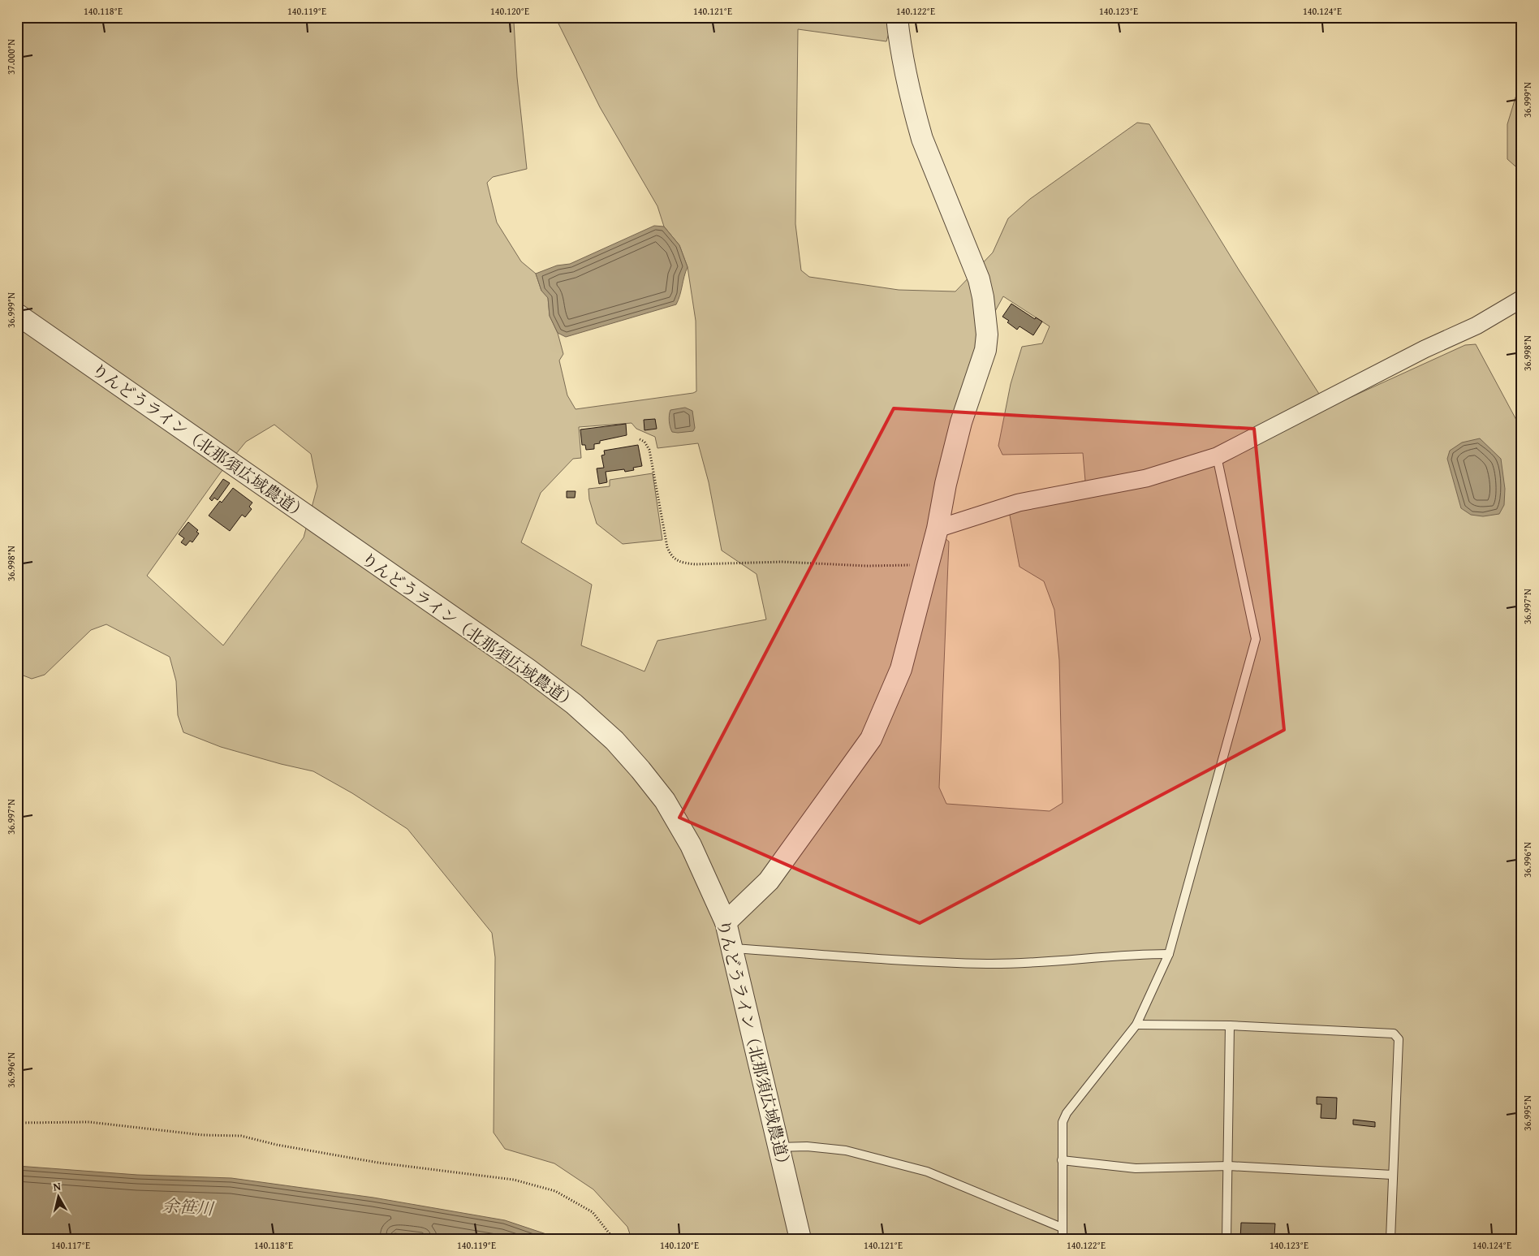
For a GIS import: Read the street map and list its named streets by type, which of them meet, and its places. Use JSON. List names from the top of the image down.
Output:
{
  "streets": {
    "street": ["りんどうライン（北那須広域農道）"]
  },
  "water": ["余笹川"],
  "north": "top",
  "coordinates": [
    "140.118°E",
    "140.119°E",
    "140.120°E",
    "140.121°E",
    "140.122°E",
    "140.123°E",
    "140.124°E",
    "37.000°N",
    "36.999°N",
    "36.998°N",
    "36.997°N",
    "36.996°N",
    "36.995°N",
    "140.117°E"
  ]
}
